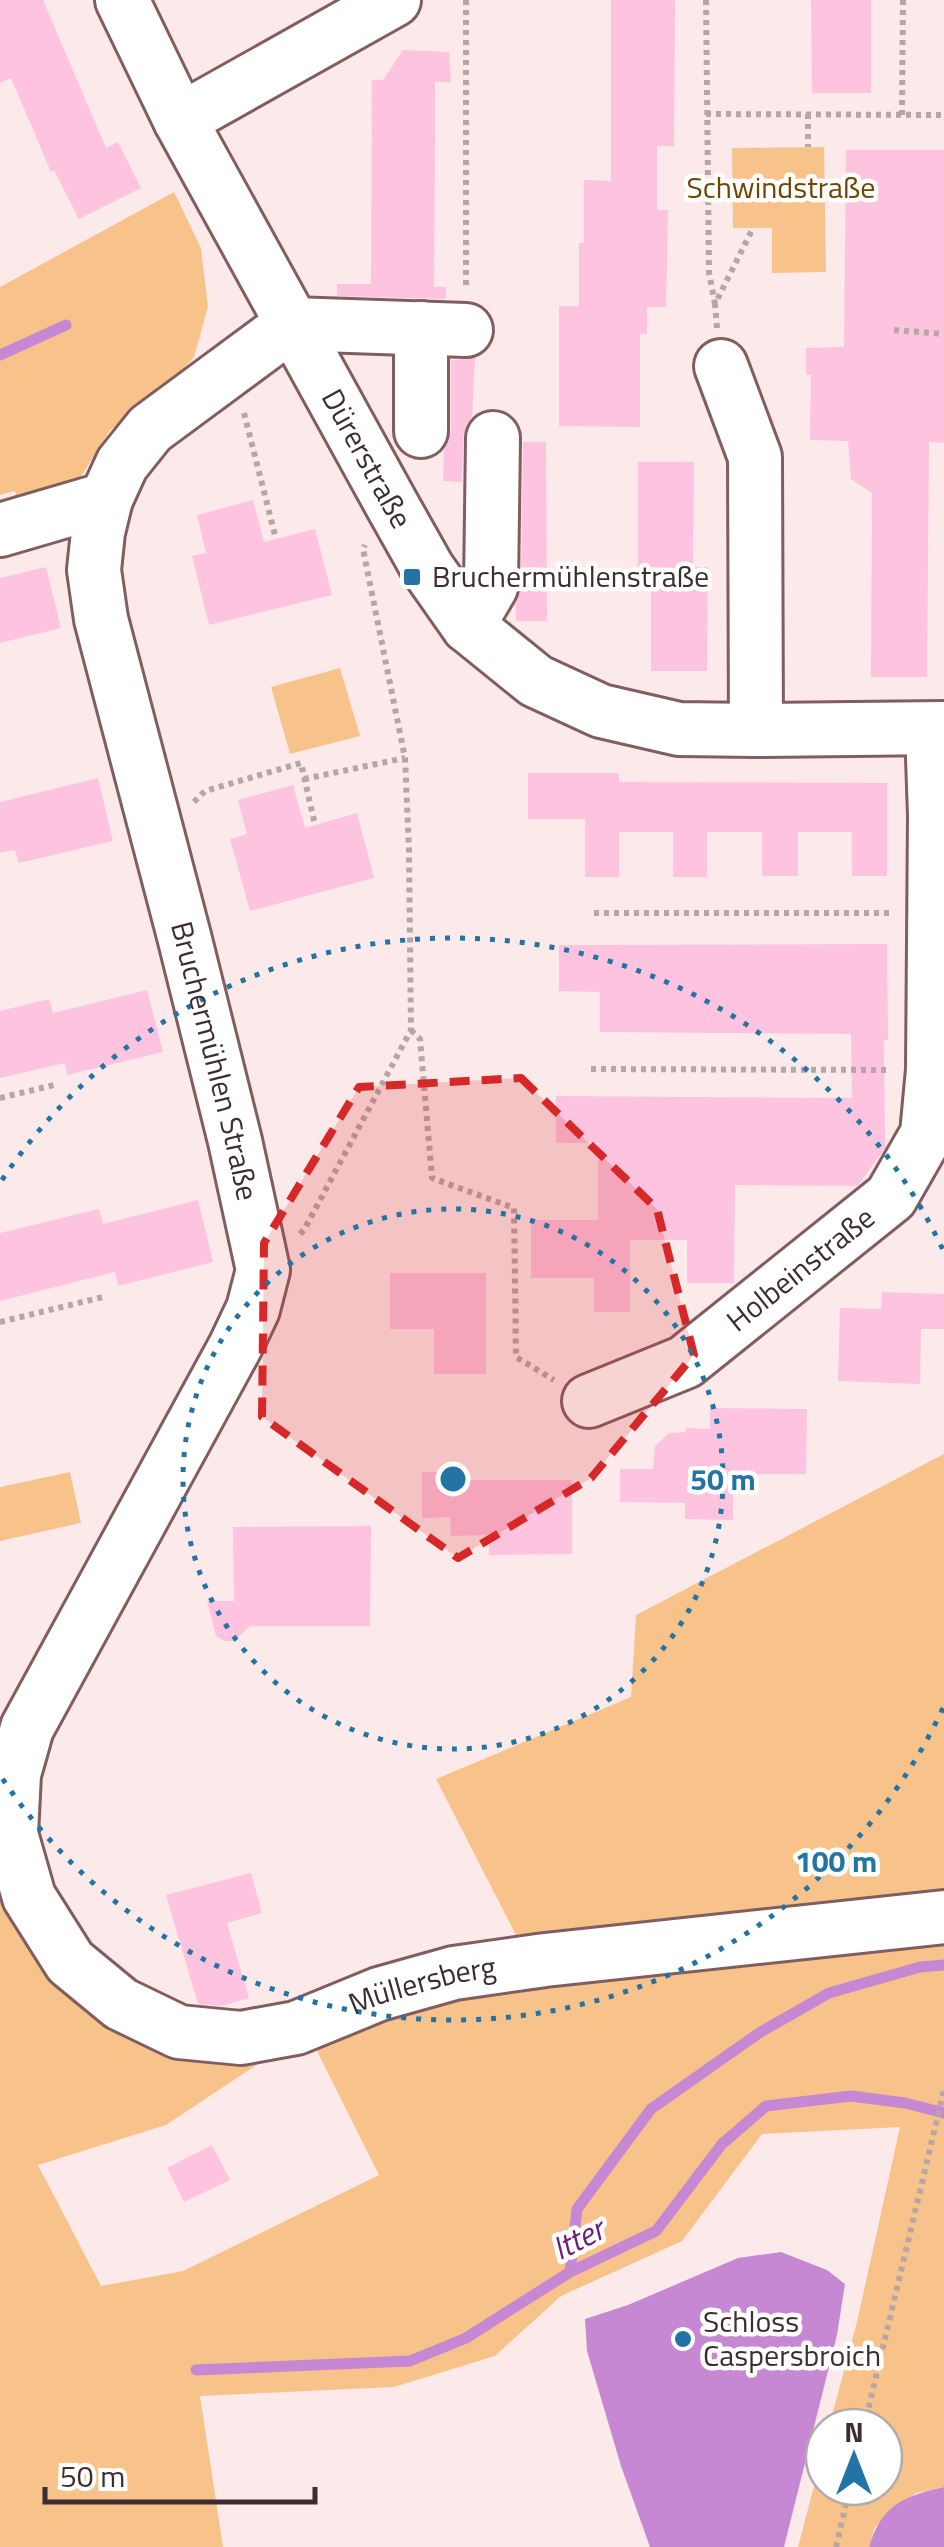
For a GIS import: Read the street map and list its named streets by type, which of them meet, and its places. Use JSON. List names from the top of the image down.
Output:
{
  "streets": {
    "street": [
      "Dürerstraße",
      "Bruchermühlen Straße",
      "Holbeinstraße",
      "Müllersberg"
    ]
  },
  "crossings": [
    ["Dürerstraße", "Bruchermühlen Straße"],
    ["Dürerstraße", "Holbeinstraße"],
    ["Bruchermühlen Straße", "Müllersberg"]
  ],
  "water": ["Itter"],
  "parks": ["Schwindstraße"],
  "places": {
    "transit": ["Bruchermühlenstraße"],
    "other": ["Schloss Caspersbroich"]
  },
  "scale_bar": "50 m",
  "north": "top",
  "rings": ["50 m", "100 m"]
}
